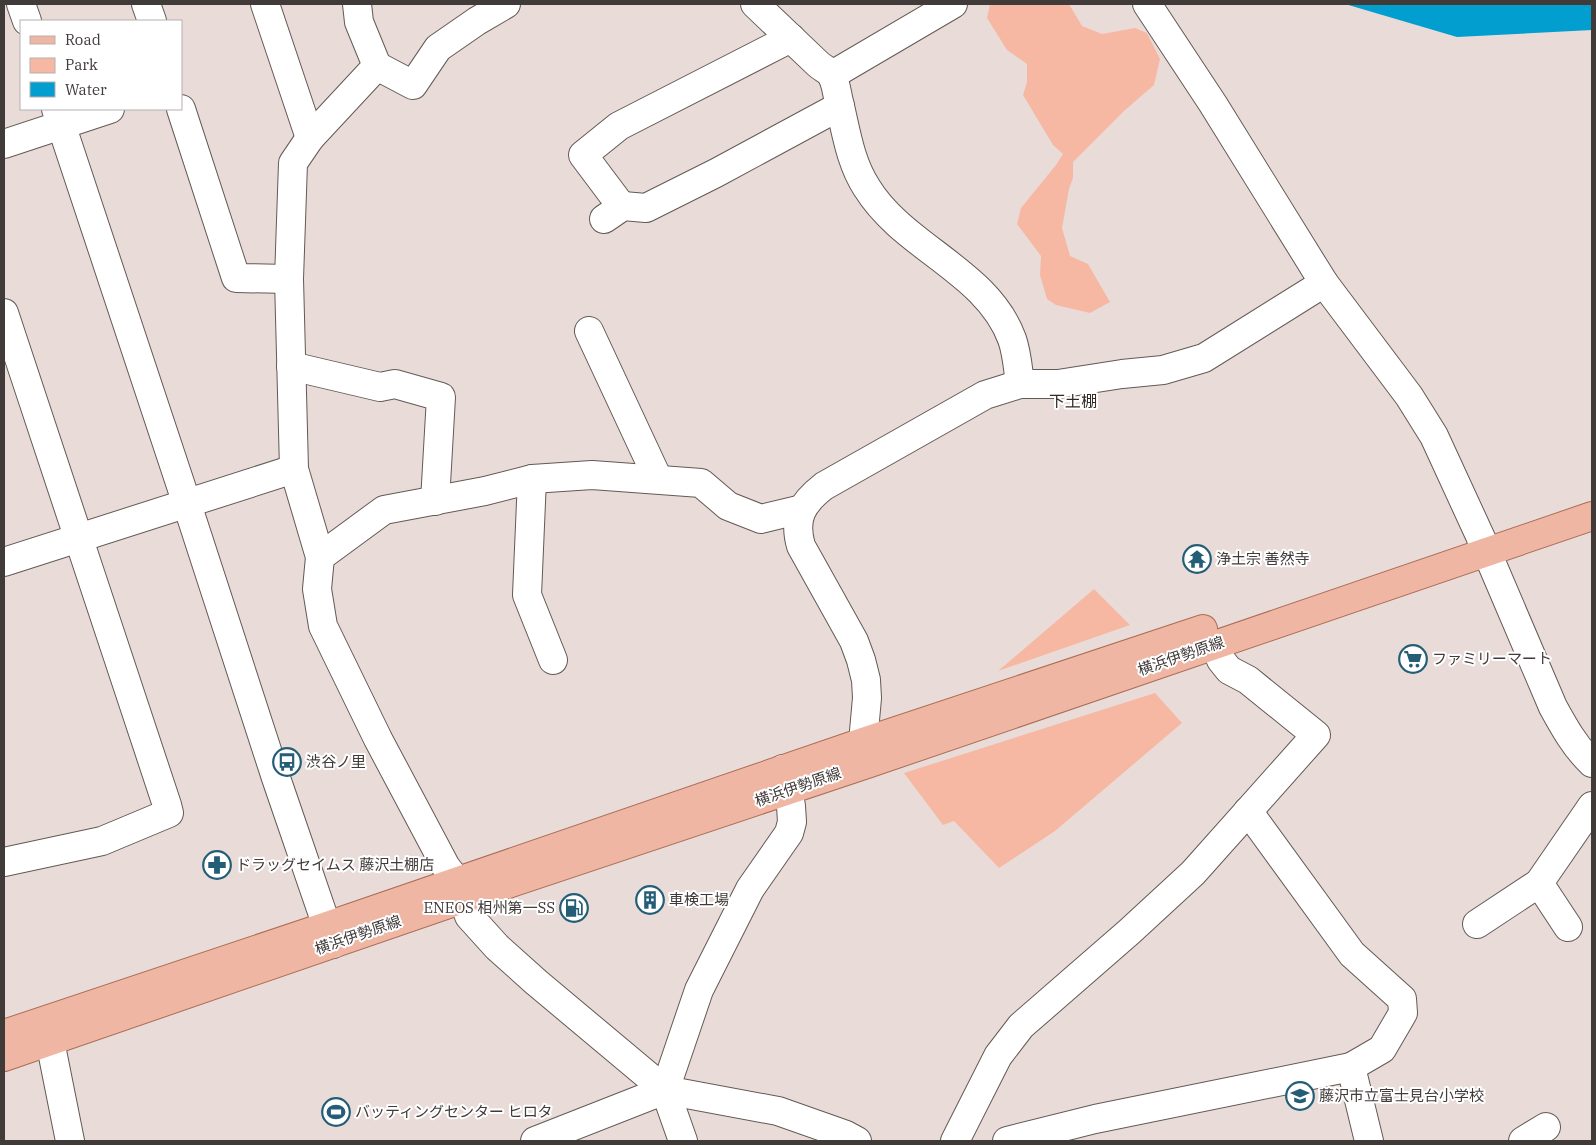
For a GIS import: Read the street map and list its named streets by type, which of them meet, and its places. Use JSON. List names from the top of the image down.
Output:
{
  "streets": {
    "main road": ["横浜伊勢原線"]
  },
  "districts": ["下土棚"],
  "places": {
    "temple": ["浄土宗 善然寺"],
    "supermarket": ["ファミリーマート"],
    "bus stop": ["渋谷ノ里"],
    "pharmacy": ["ドラッグセイムス 藤沢土棚店"],
    "building": ["車検工場"],
    "fuel station": ["ENEOS 相州第一SS"],
    "school or university": ["藤沢市立富士見台小学校"],
    "sports": ["バッティングセンター ヒロタ"]
  },
  "legend": ["Road", "Park", "Water"]
}
